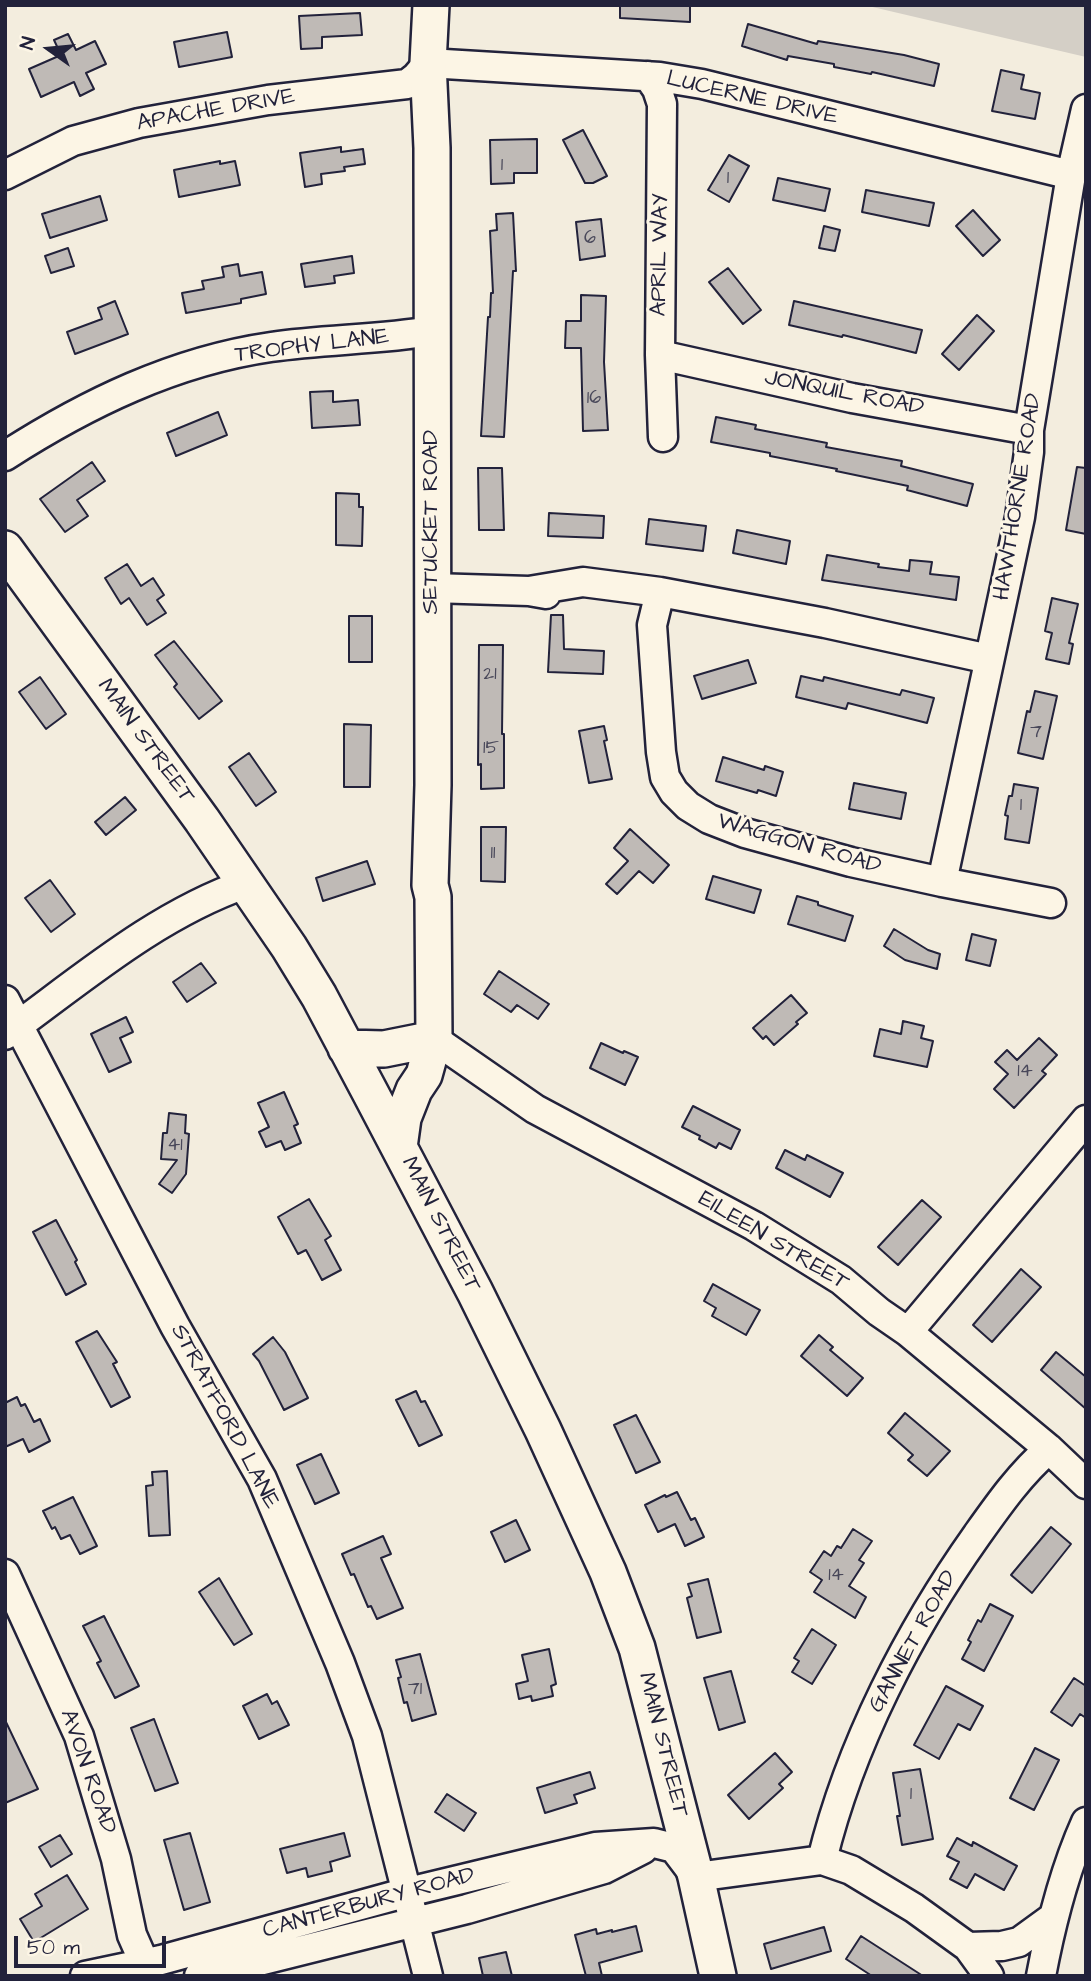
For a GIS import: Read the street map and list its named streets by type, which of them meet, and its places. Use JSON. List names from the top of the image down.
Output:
{
  "streets": {
    "main road": ["SETUCKET ROAD", "MAIN STREET"],
    "street": [
      "LUCERNE DRIVE",
      "APACHE DRIVE",
      "APRIL WAY",
      "TROPHY LANE",
      "JONQUIL ROAD",
      "HAWTHORNE ROAD",
      "WAGGON ROAD",
      "EILEEN STREET",
      "STRATFORD LANE",
      "GANNET ROAD",
      "AVON ROAD",
      "CANTERBURY ROAD"
    ]
  },
  "crossings": [
    ["LUCERNE DRIVE", "APACHE DRIVE"],
    ["LUCERNE DRIVE", "APRIL WAY"],
    ["LUCERNE DRIVE", "HAWTHORNE ROAD"],
    ["LUCERNE DRIVE", "SETUCKET ROAD"],
    ["APACHE DRIVE", "SETUCKET ROAD"],
    ["APRIL WAY", "JONQUIL ROAD"],
    ["TROPHY LANE", "SETUCKET ROAD"],
    ["JONQUIL ROAD", "HAWTHORNE ROAD"],
    ["HAWTHORNE ROAD", "WAGGON ROAD"],
    ["SETUCKET ROAD", "MAIN STREET"],
    ["SETUCKET ROAD", "EILEEN STREET"],
    ["EILEEN STREET", "GANNET ROAD"],
    ["STRATFORD LANE", "CANTERBURY ROAD"],
    ["AVON ROAD", "CANTERBURY ROAD"]
  ],
  "house_numbers": [
    "1",
    "1",
    "6",
    "16",
    "21",
    "7",
    "15",
    "1",
    "11",
    "14",
    "41",
    "14",
    "71",
    "1"
  ],
  "scale_bar": "50 m",
  "north": "left"
}
